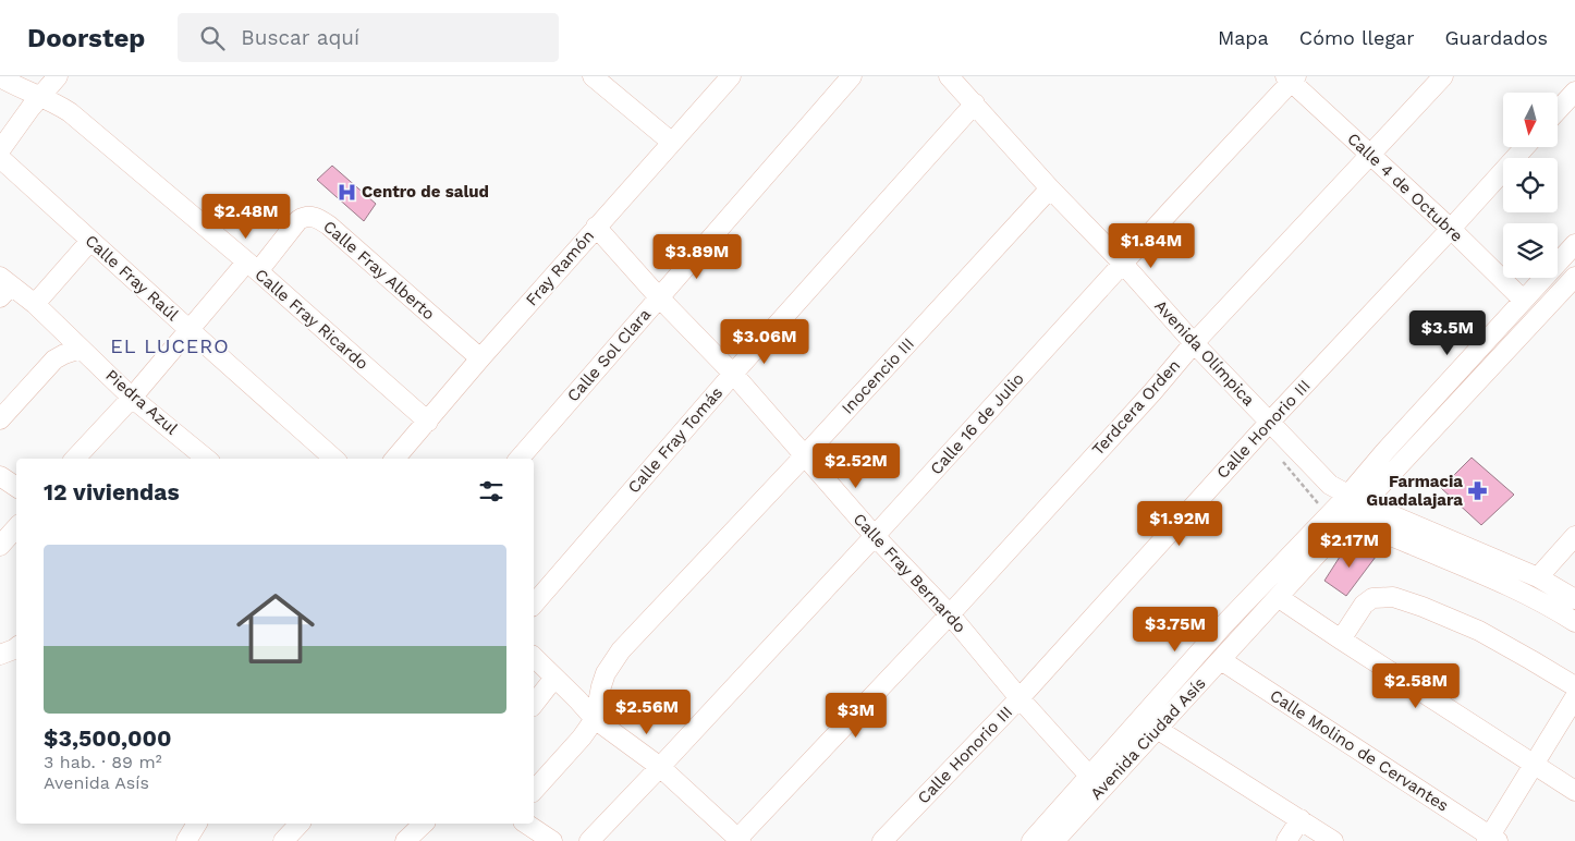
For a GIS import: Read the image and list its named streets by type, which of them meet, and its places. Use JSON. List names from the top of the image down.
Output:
{
  "streets": {
    "street": [
      "Calle 4 de Octubre",
      "Fray Ramón",
      "Calle Fray Alberto",
      "Calle Fray Raúl",
      "Calle Fray Ricardo",
      "Avenida Olímpica",
      "Calle Sol Clara",
      "Inocencio III",
      "Piedra Azul",
      "Terdcera Orden",
      "Calle 16 de Julio",
      "Calle Honorio III",
      "Calle Fray Tomás",
      "Calle Fray Bernardo",
      "Avenida Ciudad Asís",
      "Calle Molino de Cervantes"
    ]
  },
  "crossings": [
    ["Calle 4 de Octubre", "Terdcera Orden"],
    ["Calle 4 de Octubre", "Calle 16 de Julio"],
    ["Calle 4 de Octubre", "Calle Honorio III"],
    ["Fray Ramón", "Calle Fray Alberto"],
    ["Fray Ramón", "Calle Fray Ricardo"],
    ["Fray Ramón", "Calle Fray Bernardo"],
    ["Calle Fray Alberto", "Calle Fray Raúl"],
    ["Calle Fray Alberto", "Calle Fray Ricardo"],
    ["Calle Fray Alberto", "Piedra Azul"],
    ["Avenida Olímpica", "Inocencio III"],
    ["Avenida Olímpica", "Terdcera Orden"],
    ["Avenida Olímpica", "Calle 16 de Julio"],
    ["Avenida Olímpica", "Calle Honorio III"],
    ["Avenida Olímpica", "Calle Fray Tomás"],
    ["Avenida Olímpica", "Avenida Ciudad Asís"],
    ["Calle Sol Clara", "Calle Fray Bernardo"],
    ["Inocencio III", "Calle Fray Bernardo"],
    ["Terdcera Orden", "Calle Fray Bernardo"],
    ["Calle 16 de Julio", "Calle Fray Bernardo"],
    ["Calle Honorio III", "Calle Fray Bernardo"],
    ["Calle Fray Tomás", "Calle Fray Bernardo"],
    ["Calle Fray Bernardo", "Avenida Ciudad Asís"],
    ["Avenida Ciudad Asís", "Calle Molino de Cervantes"]
  ],
  "districts": ["EL LUCERO"],
  "places": {
    "hospital": ["Centro de salud"],
    "pharmacy": ["Farmacia Guadalajara"]
  },
  "north": "bottom",
  "page": {
    "header": "Doorstep",
    "search": "Buscar aquí",
    "nav": ["Mapa", "Cómo llegar", "Guardados"],
    "price": [
      "$2.48M",
      "$1.84M",
      "$3.89M",
      "$3.5M",
      "$3.06M",
      "$2.52M",
      "$1.92M",
      "$2.17M",
      "$3.75M",
      "$2.58M",
      "$2.56M",
      "$3M"
    ],
    "heading": "12 viviendas",
    "list": [
      {
        "name": "$3,500,000",
        "note": "3 hab. · 89 m² · Avenida Asís"
      }
    ]
  }
}
